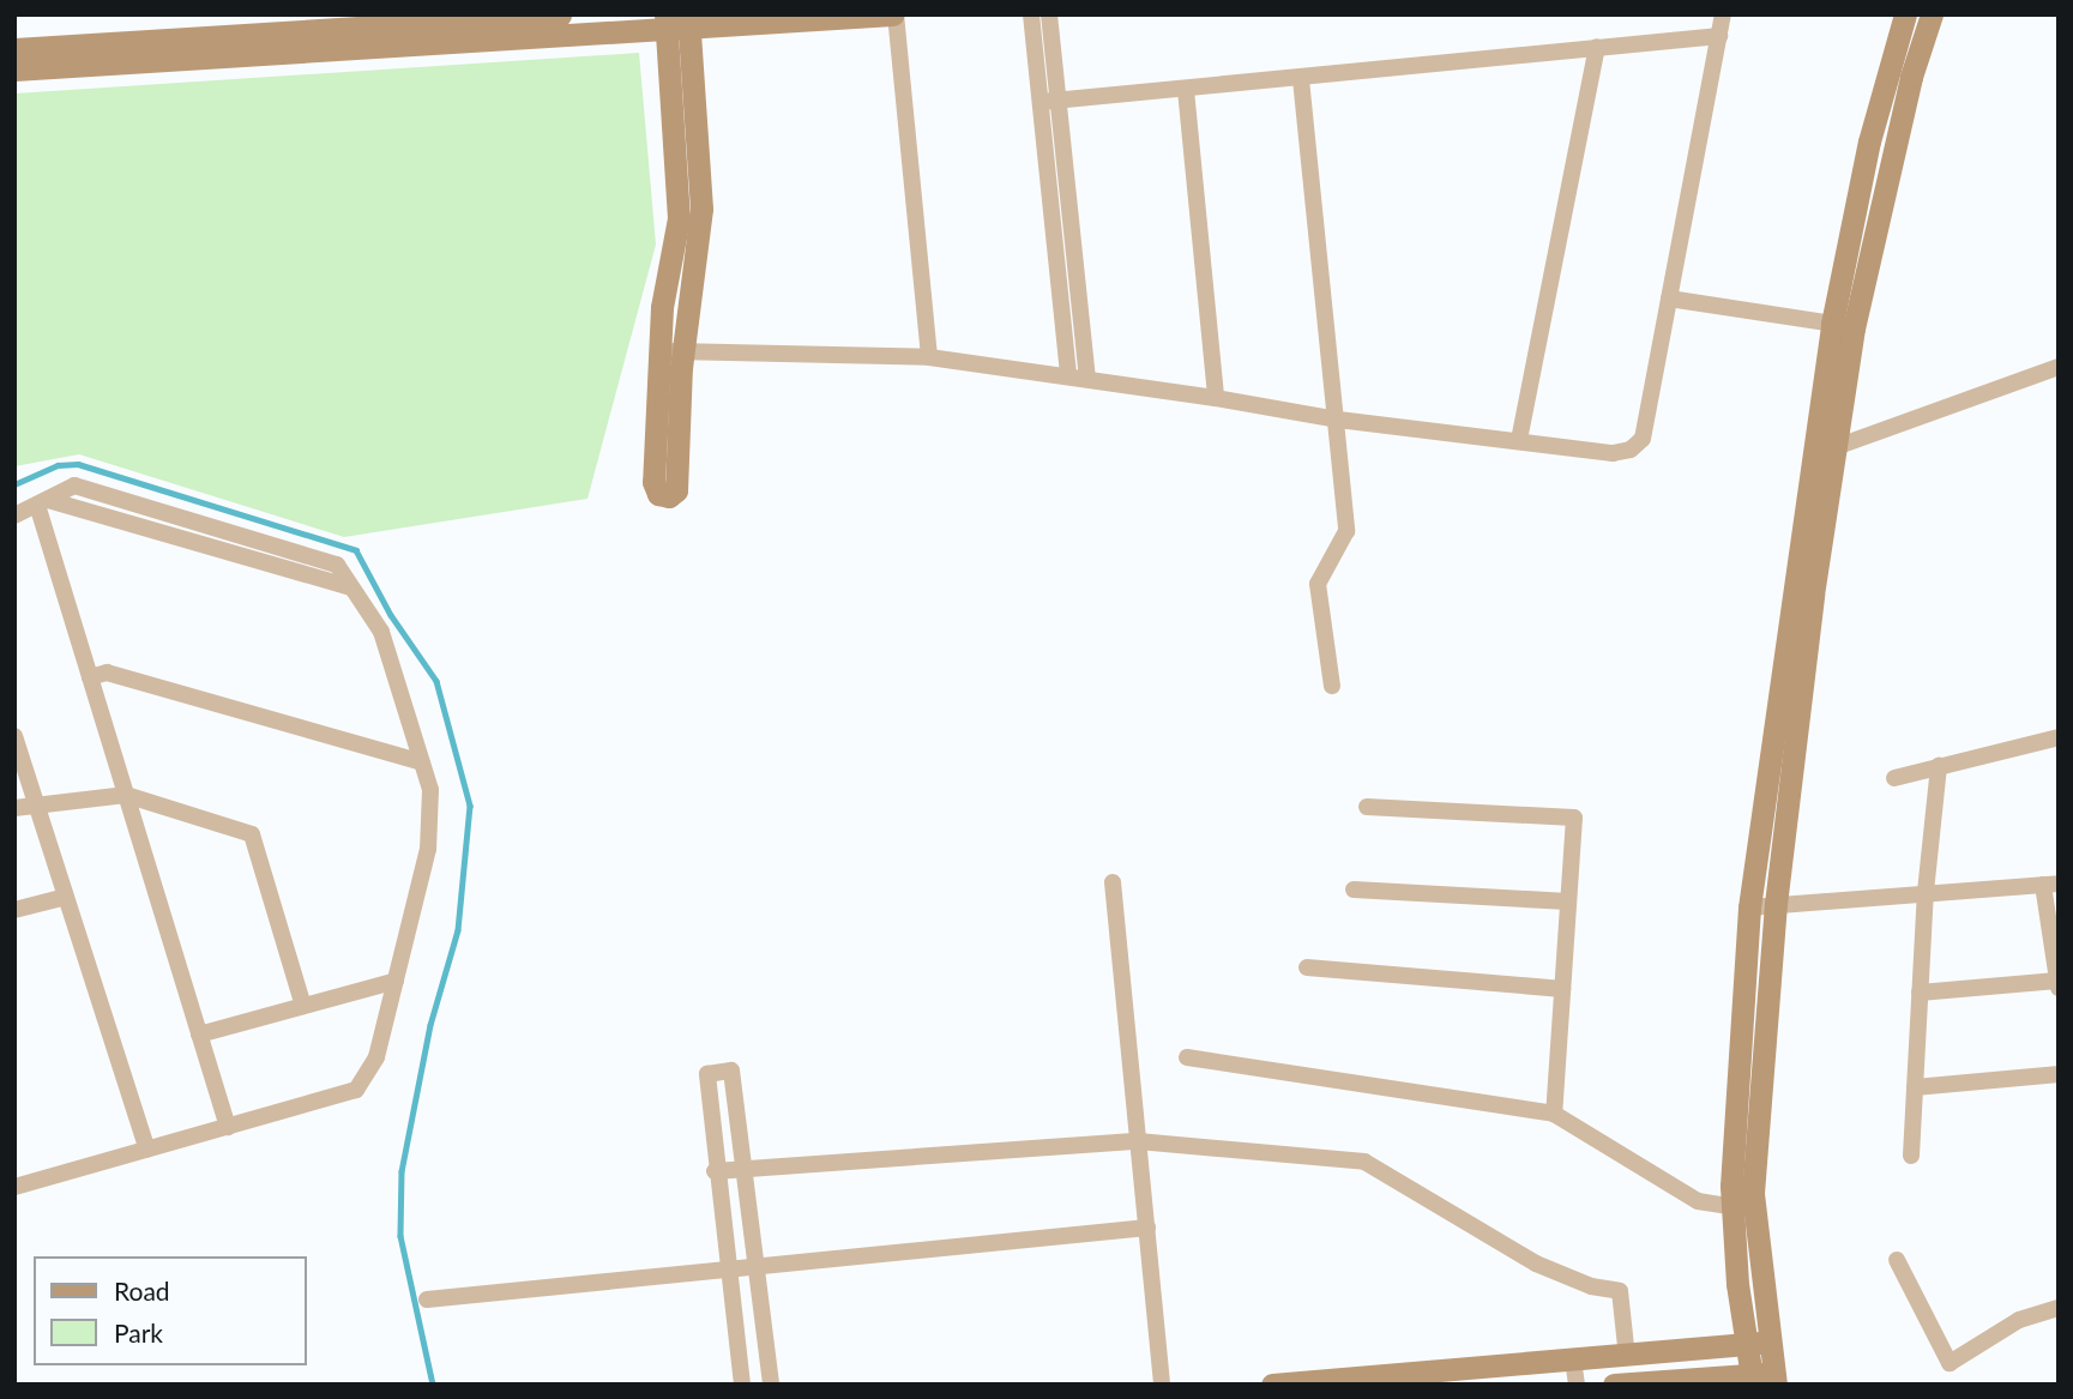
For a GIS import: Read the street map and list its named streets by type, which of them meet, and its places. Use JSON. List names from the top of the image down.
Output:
{
  "legend": ["Road", "Park"]
}
